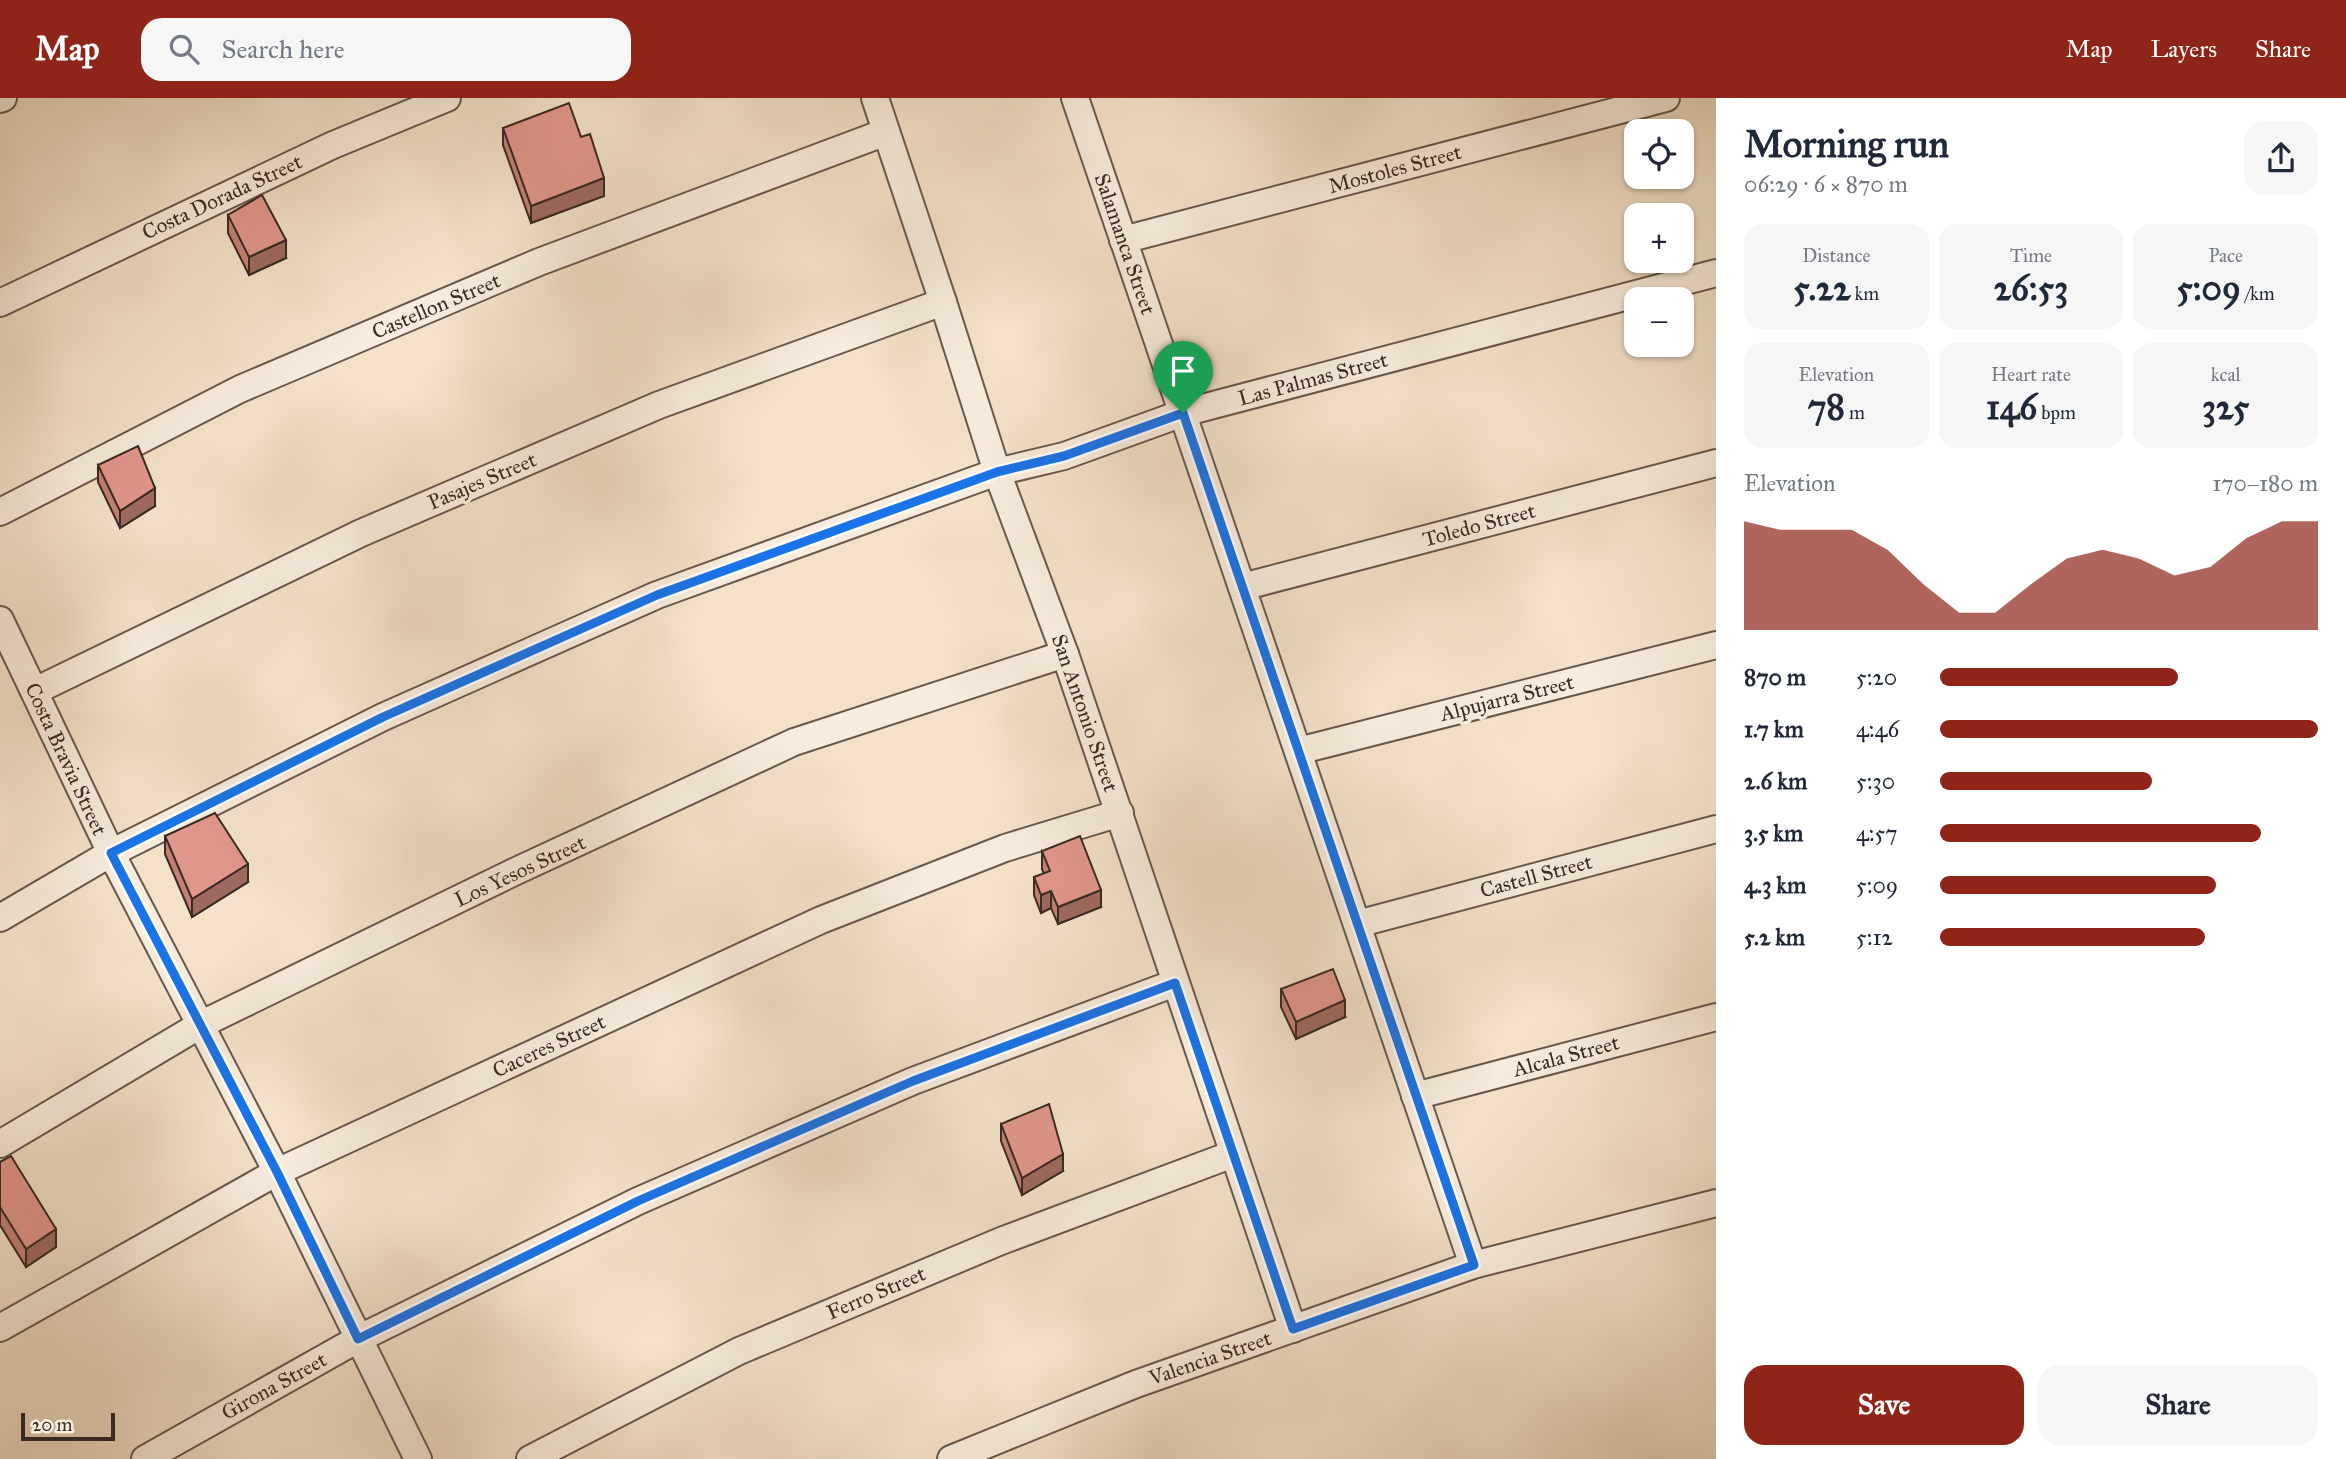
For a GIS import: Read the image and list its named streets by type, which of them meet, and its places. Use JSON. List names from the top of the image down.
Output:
{
  "streets": {
    "street": [
      "Mostoles Street",
      "Costa Dorada Street",
      "Salamanca Street",
      "Castellon Street",
      "Las Palmas Street",
      "Pasajes Street",
      "Toledo Street",
      "Alpujarra Street",
      "San Antonio Street",
      "Costa Bravia Street",
      "Los Yesos Street",
      "Castell Street",
      "Caceres Street",
      "Alcala Street",
      "Ferro Street",
      "Valencia Street",
      "Girona Street"
    ]
  },
  "crossings": [
    ["Mostoles Street", "Salamanca Street"],
    ["Salamanca Street", "Las Palmas Street"],
    ["Salamanca Street", "Toledo Street"],
    ["Salamanca Street", "Alpujarra Street"],
    ["Salamanca Street", "Castell Street"],
    ["Salamanca Street", "Alcala Street"],
    ["Salamanca Street", "Valencia Street"],
    ["Castellon Street", "San Antonio Street"],
    ["Las Palmas Street", "San Antonio Street"],
    ["Las Palmas Street", "Costa Bravia Street"],
    ["Pasajes Street", "San Antonio Street"],
    ["Pasajes Street", "Costa Bravia Street"],
    ["San Antonio Street", "Los Yesos Street"],
    ["San Antonio Street", "Caceres Street"],
    ["San Antonio Street", "Ferro Street"],
    ["San Antonio Street", "Valencia Street"],
    ["San Antonio Street", "Girona Street"],
    ["Costa Bravia Street", "Los Yesos Street"],
    ["Costa Bravia Street", "Caceres Street"],
    ["Costa Bravia Street", "Girona Street"]
  ],
  "scale_bar": "20 m",
  "page": {
    "header": "Map",
    "search": "Search here",
    "nav": ["Map", "Layers", "Share"],
    "heading": ["Morning run", "06:29 · 6 × 870 m"],
    "map_buttons": ["+", "−"],
    "stats": [
      ["Distance", "5.22 km"],
      ["Time", "26:53"],
      ["Pace", "5:09 /km"],
      ["Elevation", "78 m"],
      ["Heart rate", "146 bpm"],
      ["kcal", "325"]
    ],
    "chart": ["Elevation", "170–180 m"],
    "list": [
      {
        "name": "870 m",
        "note": "5:20"
      },
      {
        "name": "1.7 km",
        "note": "4:46"
      },
      {
        "name": "2.6 km",
        "note": "5:30"
      },
      {
        "name": "3.5 km",
        "note": "4:57"
      },
      {
        "name": "4.3 km",
        "note": "5:09"
      },
      {
        "name": "5.2 km",
        "note": "5:12"
      }
    ],
    "buttons": ["Save", "Share"],
    "scale": "20 m"
  }
}
